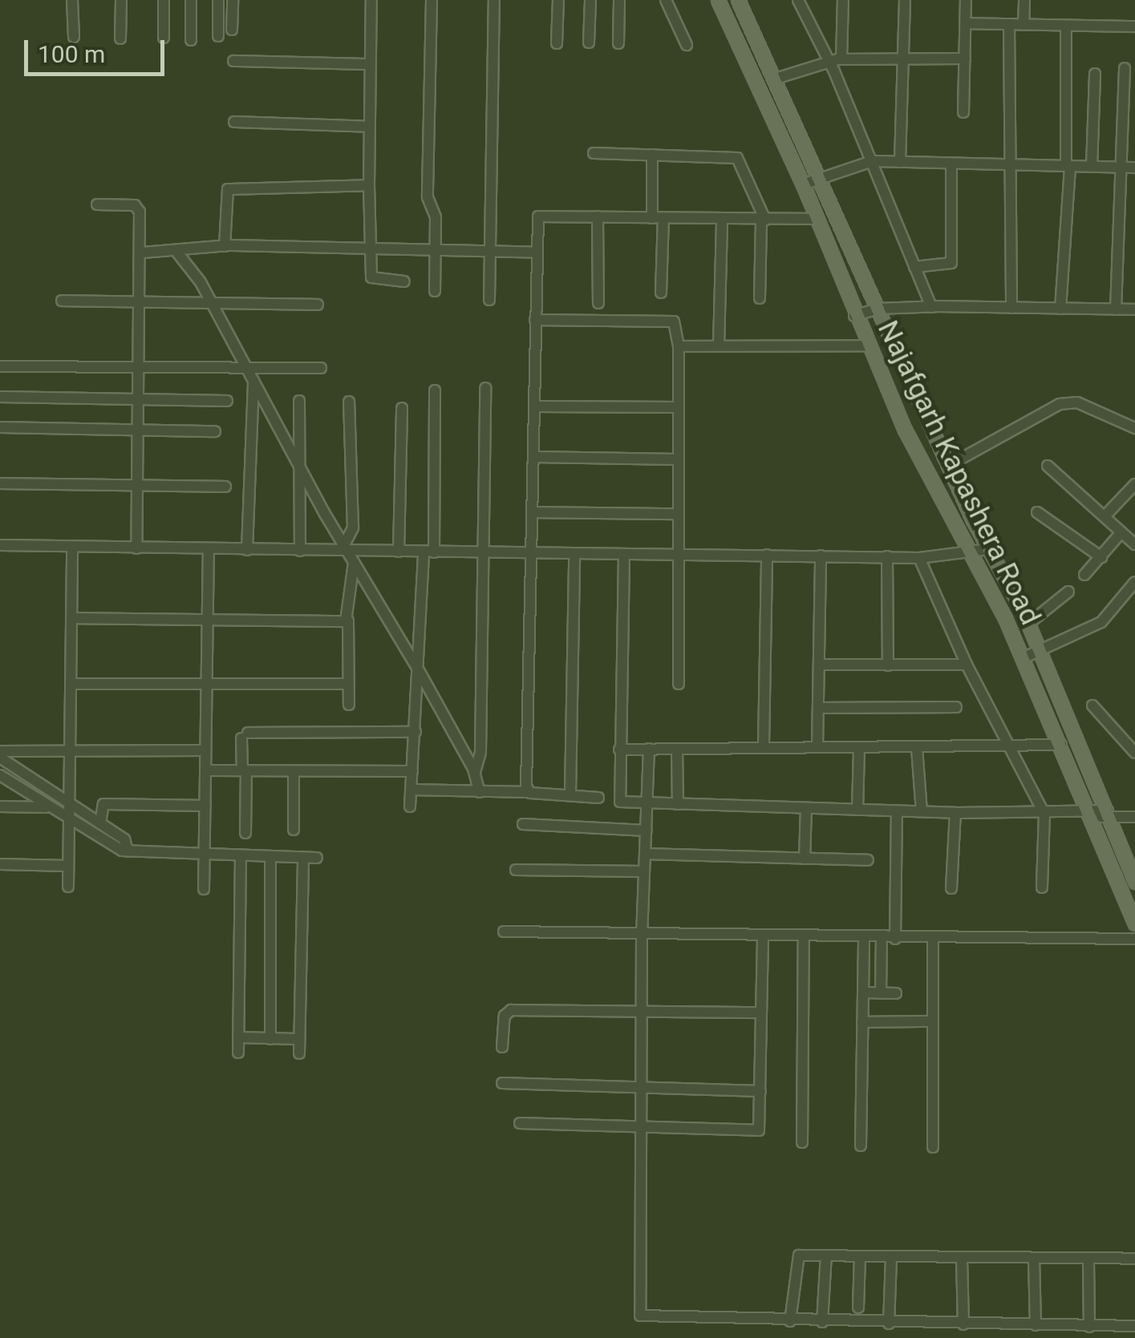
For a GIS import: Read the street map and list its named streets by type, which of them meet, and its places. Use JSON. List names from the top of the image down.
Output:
{
  "streets": {
    "main road": ["Najafgarh Kapashera Road"]
  },
  "scale_bar": "100 m"
}
